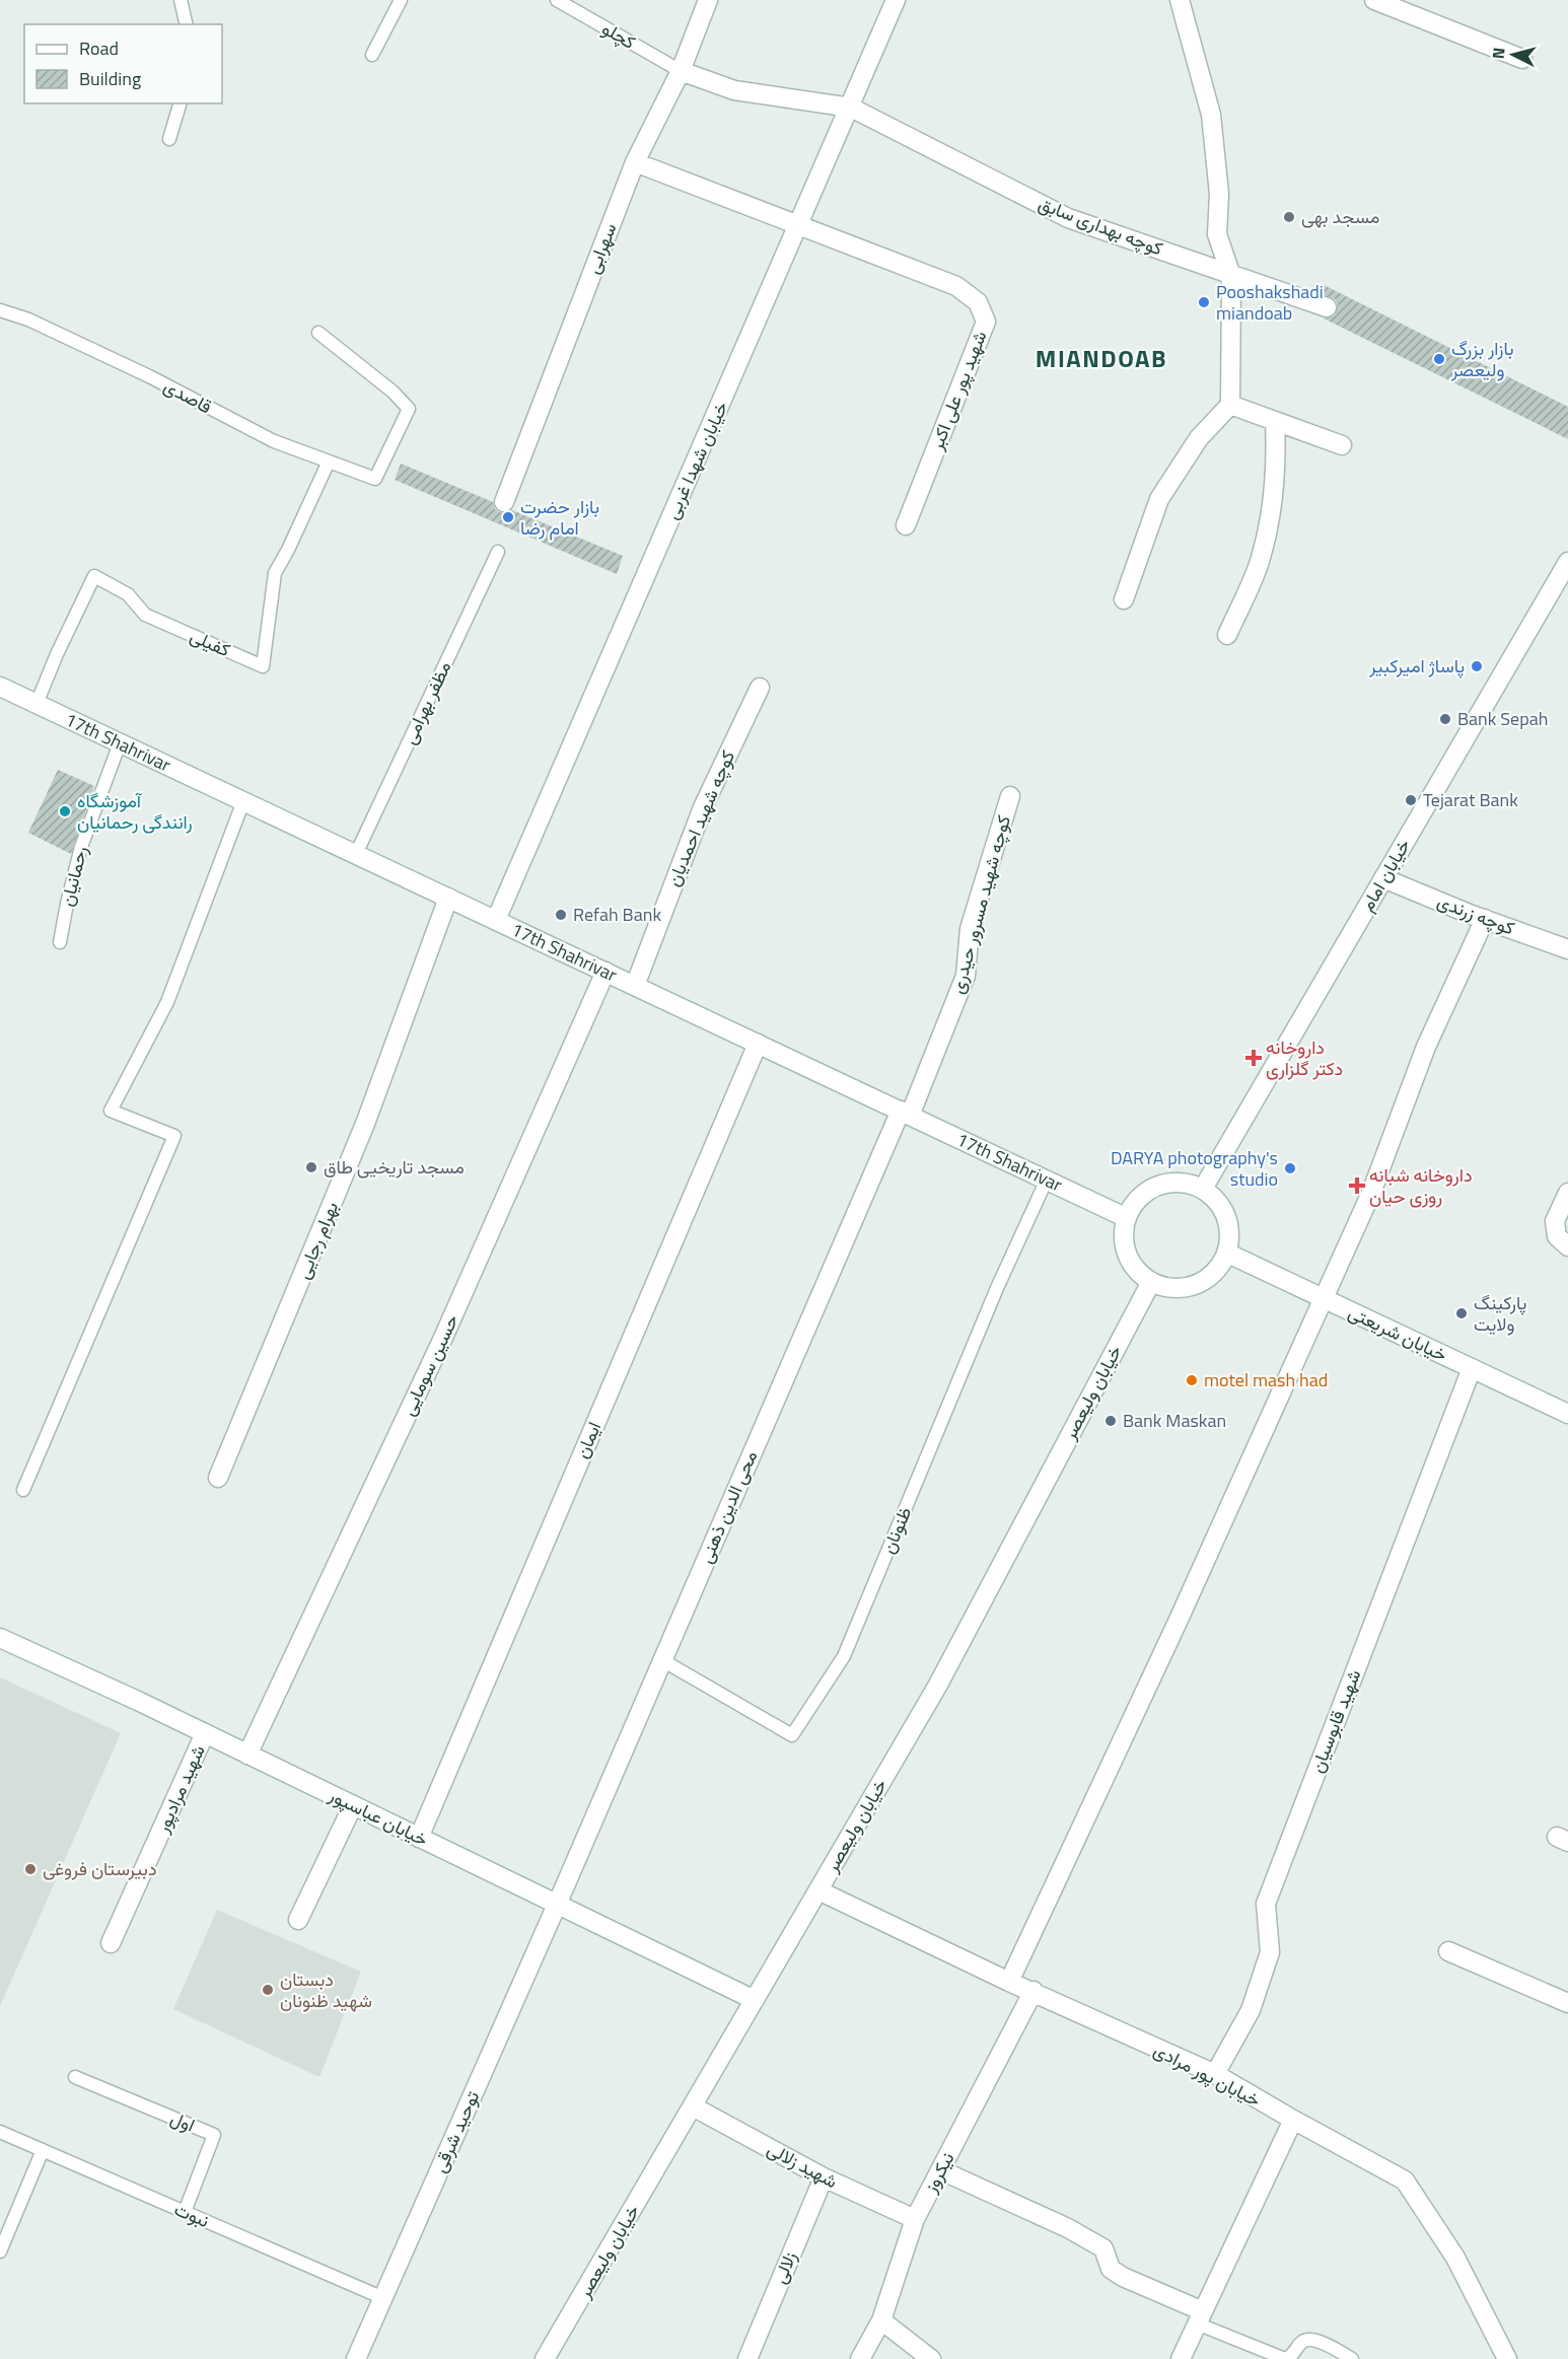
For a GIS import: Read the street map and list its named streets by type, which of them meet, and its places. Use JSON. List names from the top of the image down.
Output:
{
  "streets": {
    "street": [
      "کوچه بهداری سابق",
      "سهرابی",
      "شهید پور علی اکبر",
      "خیابان شهدا غربی",
      "17th Shahrivar",
      "کوچه شهید احمدیان",
      "خیابان امام",
      "کوچه شهید مسرور حیدری",
      "کوچه زرندی",
      "بهرام رجایی",
      "خیابان شریعتی",
      "حسین سومایی",
      "خیابان ولیعصر",
      "ایمان",
      "محی الدین ذهنی",
      "شهید قابوسیان",
      "شهید مرادپور",
      "خیابان عباسپور",
      "خیابان پور مرادی",
      "توحید شرقی",
      "شهید زلالی",
      "نیکروز",
      "زلالی"
    ],
    "lane": [
      "کچلو",
      "قاصدی",
      "کفیلی",
      "مظفر بهرامی",
      "رحمانیان",
      "ظنونان",
      "اول",
      "نبوت"
    ]
  },
  "crossings": [
    ["کچلو", "کوچه بهداری سابق"],
    ["کچلو", "سهرابی"],
    ["کوچه بهداری سابق", "سهرابی"],
    ["کوچه بهداری سابق", "خیابان شهدا غربی"],
    ["سهرابی", "شهید پور علی اکبر"],
    ["شهید پور علی اکبر", "خیابان شهدا غربی"],
    ["قاصدی", "کفیلی"],
    ["خیابان شهدا غربی", "17th Shahrivar"],
    ["کفیلی", "17th Shahrivar"],
    ["مظفر بهرامی", "17th Shahrivar"],
    ["17th Shahrivar", "کوچه شهید احمدیان"],
    ["17th Shahrivar", "خیابان امام"],
    ["17th Shahrivar", "رحمانیان"],
    ["17th Shahrivar", "کوچه شهید مسرور حیدری"],
    ["17th Shahrivar", "بهرام رجایی"],
    ["17th Shahrivar", "خیابان شریعتی"],
    ["17th Shahrivar", "حسین سومایی"],
    ["17th Shahrivar", "خیابان ولیعصر"],
    ["17th Shahrivar", "ایمان"],
    ["17th Shahrivar", "محی الدین ذهنی"],
    ["17th Shahrivar", "ظنونان"],
    ["خیابان امام", "کوچه زرندی"],
    ["خیابان امام", "خیابان شریعتی"],
    ["خیابان امام", "خیابان ولیعصر"],
    ["کوچه شهید مسرور حیدری", "محی الدین ذهنی"],
    ["خیابان شریعتی", "خیابان ولیعصر"],
    ["خیابان شریعتی", "شهید قابوسیان"],
    ["حسین سومایی", "خیابان عباسپور"],
    ["خیابان ولیعصر", "خیابان عباسپور"],
    ["خیابان ولیعصر", "خیابان پور مرادی"],
    ["خیابان ولیعصر", "شهید زلالی"],
    ["ایمان", "خیابان عباسپور"],
    ["محی الدین ذهنی", "ظنونان"],
    ["محی الدین ذهنی", "خیابان عباسپور"],
    ["محی الدین ذهنی", "توحید شرقی"],
    ["شهید قابوسیان", "خیابان پور مرادی"],
    ["شهید مرادپور", "خیابان عباسپور"],
    ["خیابان عباسپور", "توحید شرقی"],
    ["خیابان پور مرادی", "نیکروز"],
    ["اول", "نبوت"],
    ["توحید شرقی", "نبوت"],
    ["شهید زلالی", "نیکروز"],
    ["شهید زلالی", "زلالی"]
  ],
  "districts": ["MIANDOAB"],
  "places": {
    "other": [
      "مسجد بهی",
      "Pooshakshadi miandoab",
      "بازار بزرگ ولیعصر",
      "بازار حضرت امام رضا",
      "پاساژ امیرکبیر",
      "Bank Sepah",
      "Tejarat Bank",
      "آموزشگاه رانندگی رحمانیان",
      "Refah Bank",
      "مسجد تاریخیی طاق",
      "DARYA photography's studio",
      "پارکینگ ولایت",
      "motel mash had",
      "Bank Maskan",
      "دبیرستان فروغی",
      "دبستان شهید ظنونان"
    ],
    "health": ["داروخانه دکتر گلزاری", "داروخانه شبانه روزی حیان"]
  },
  "legend": ["Road", "Building"],
  "north": "left"
}
